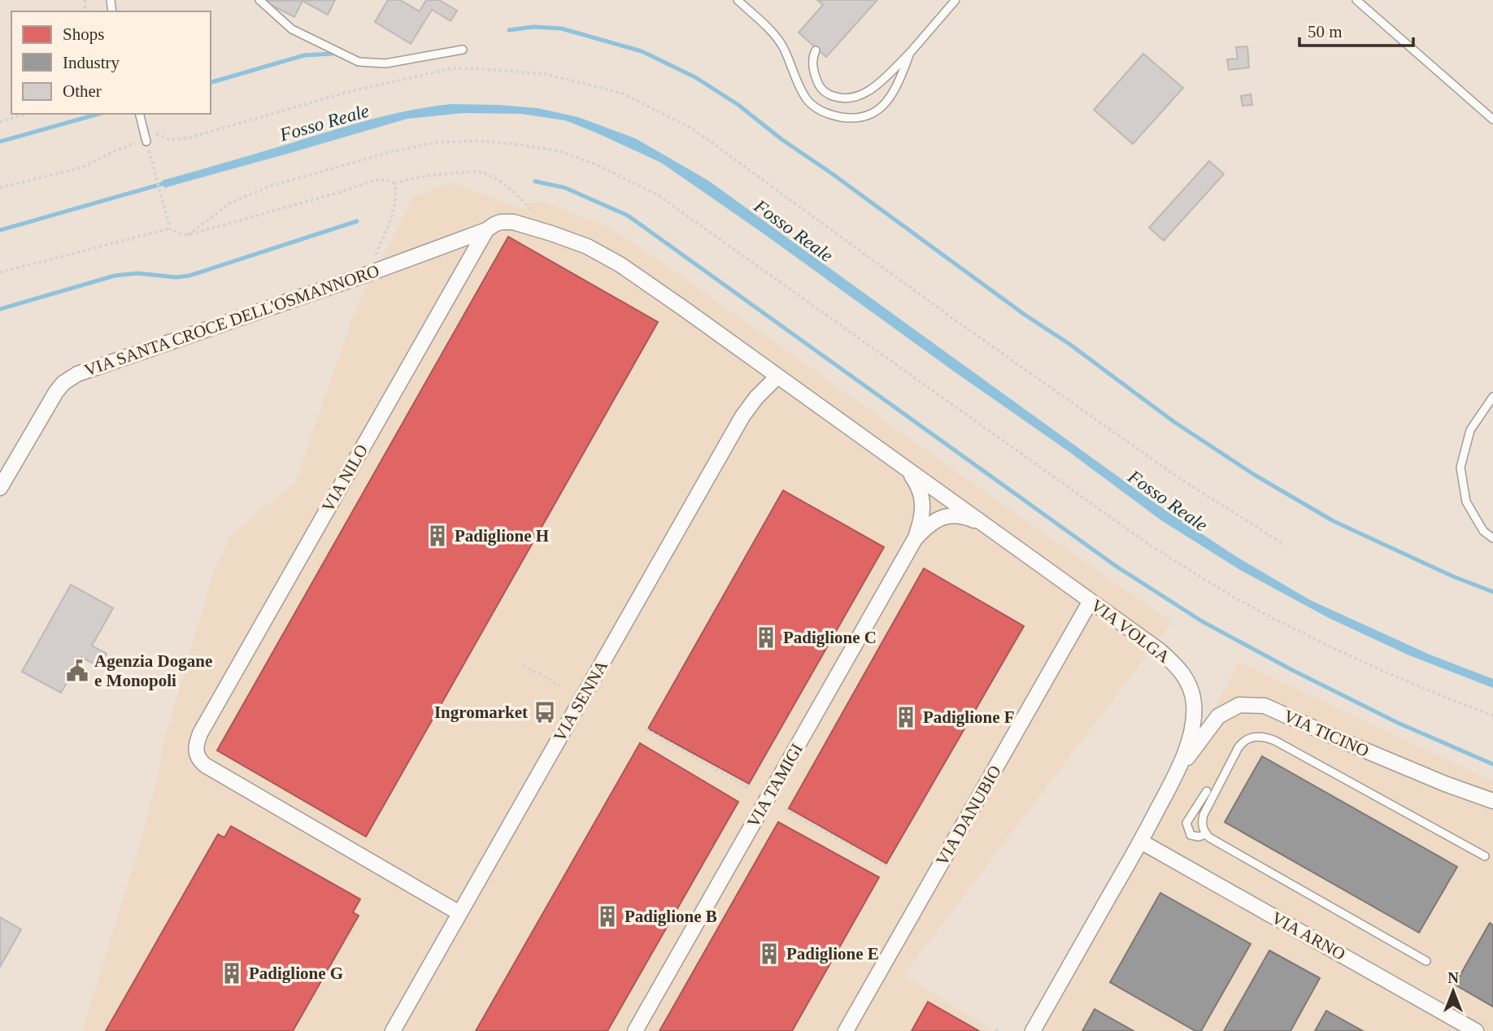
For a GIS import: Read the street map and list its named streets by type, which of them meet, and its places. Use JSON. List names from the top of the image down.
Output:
{
  "streets": {
    "street": [
      "VIA SANTA CROCE DELL'OSMANNORO",
      "VIA NILO",
      "VIA VOLGA",
      "VIA SENNA",
      "VIA TICINO",
      "VIA TAMIGI",
      "VIA DANUBIO",
      "VIA ARNO"
    ]
  },
  "crossings": [
    ["VIA SANTA CROCE DELL'OSMANNORO", "VIA NILO"],
    ["VIA NILO", "VIA SENNA"],
    ["VIA VOLGA", "VIA SENNA"],
    ["VIA VOLGA", "VIA TICINO"],
    ["VIA VOLGA", "VIA TAMIGI"],
    ["VIA VOLGA", "VIA DANUBIO"],
    ["VIA VOLGA", "VIA ARNO"]
  ],
  "water": ["Fosso Reale"],
  "places": {
    "building": [
      "Padiglione H",
      "Padiglione C",
      "Padiglione F",
      "Padiglione B",
      "Padiglione E",
      "Padiglione G"
    ],
    "public building": ["Agenzia Dogane e Monopoli"],
    "bus stop": ["Ingromarket"]
  },
  "legend": ["Shops", "Industry", "Other"],
  "scale_bar": "50 m",
  "north": "top"
}
